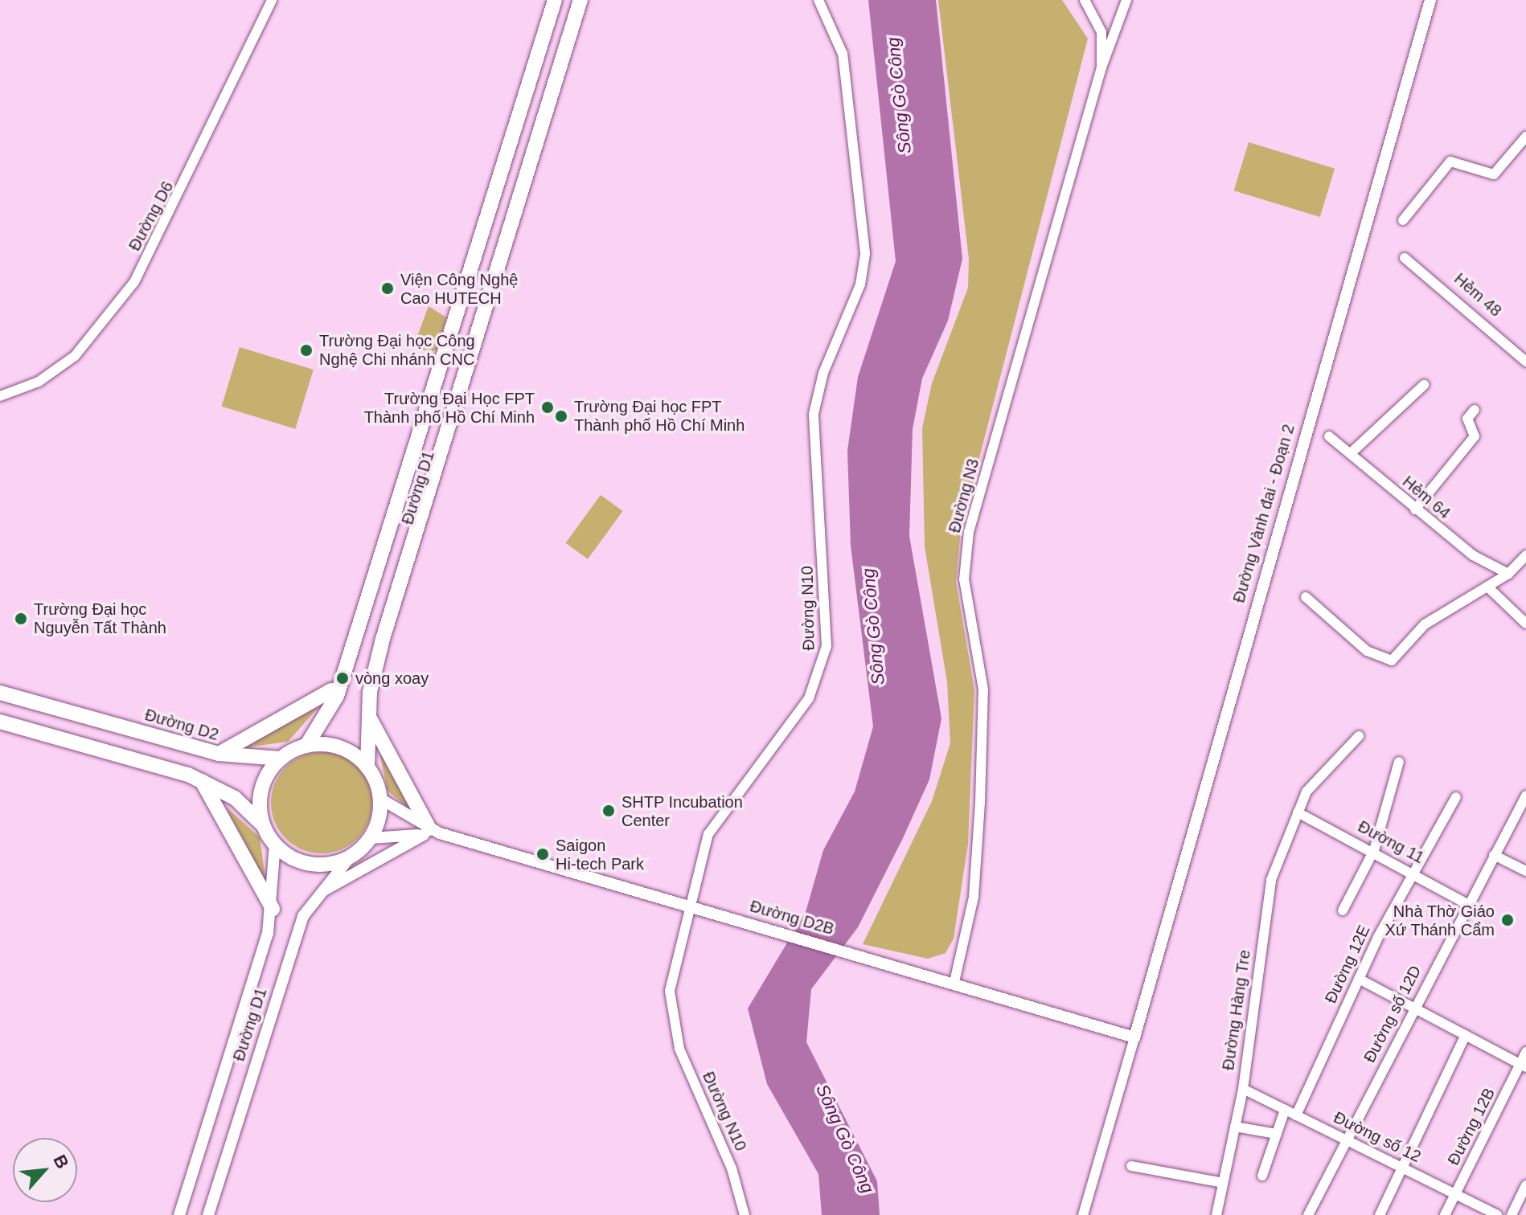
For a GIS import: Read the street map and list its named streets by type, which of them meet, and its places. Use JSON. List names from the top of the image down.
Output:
{
  "streets": {
    "main road": ["Đường D1", "Đường D2"],
    "street": [
      "Đường D6",
      "Hẻm 48",
      "Đường N3",
      "Hẻm 64",
      "Đường Vành đai - Đoạn 2",
      "Đường N10",
      "Đường 11",
      "Đường D2B",
      "Đường 12E",
      "Đường Hàng Tre",
      "Đường số 12D",
      "Đường 12B",
      "Đường số 12"
    ]
  },
  "crossings": [
    ["Đường D1", "Đường D2"],
    ["Đường D1", "Đường D2B"],
    ["Đường N3", "Đường D2B"],
    ["Đường Vành đai - Đoạn 2", "Đường D2B"],
    ["Đường N10", "Đường D2B"],
    ["Đường D2", "Đường D2B"],
    ["Đường 11", "Đường 12E"],
    ["Đường 11", "Đường Hàng Tre"],
    ["Đường 11", "Đường số 12D"],
    ["Đường 12E", "Đường số 12"],
    ["Đường Hàng Tre", "Đường số 12"],
    ["Đường số 12D", "Đường số 12"],
    ["Đường 12B", "Đường số 12"]
  ],
  "water": ["Sông Gò Công"],
  "places": [
    "Viện Công Nghệ Cao HUTECH",
    "Trường Đại học Công Nghệ Chi nhánh CNC",
    "Trường Đại Học FPT Thành phố Hồ Chí Minh",
    "Trường Đại học FPT Thành phố Hồ Chí Minh",
    "Trường Đại học Nguyễn Tất Thành",
    "vòng xoay",
    "SHTP Incubation Center",
    "Saigon Hi-tech Park",
    "Nhà Thờ Giáo Xứ Thánh Cẩm"
  ],
  "north": "top right"
}
